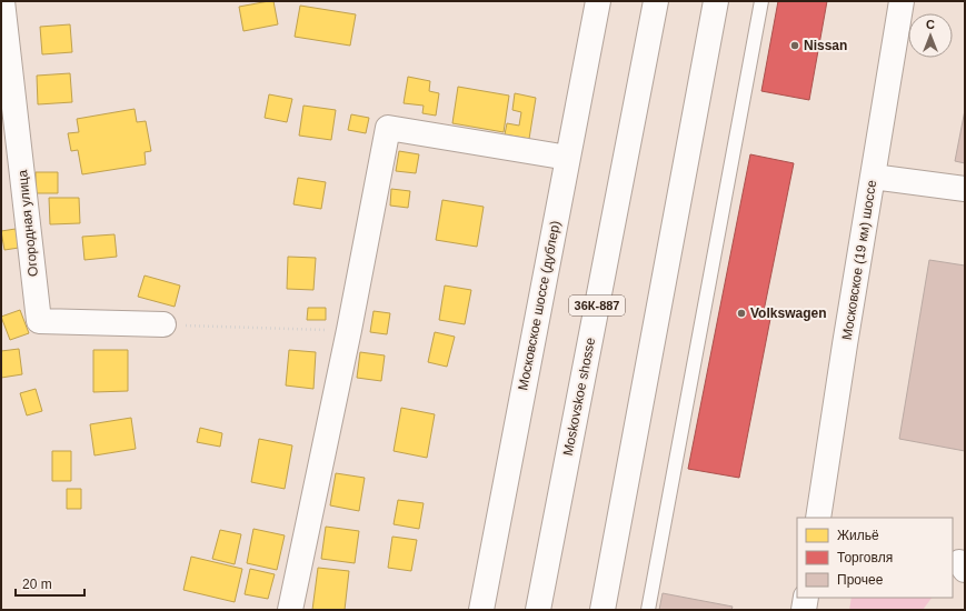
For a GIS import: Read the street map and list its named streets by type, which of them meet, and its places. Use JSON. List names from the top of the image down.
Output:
{
  "streets": {
    "street": [
      "Огородная улица",
      "Московское (19 км) шоссе",
      "Московское шоссе (дублер)",
      "36К-887",
      "Moskovskoe shosse"
    ]
  },
  "places": ["Nissan", "Volkswagen"],
  "legend": ["Жильё", "Торговля", "Прочее"],
  "scale_bar": "20 m",
  "north": "top"
}
